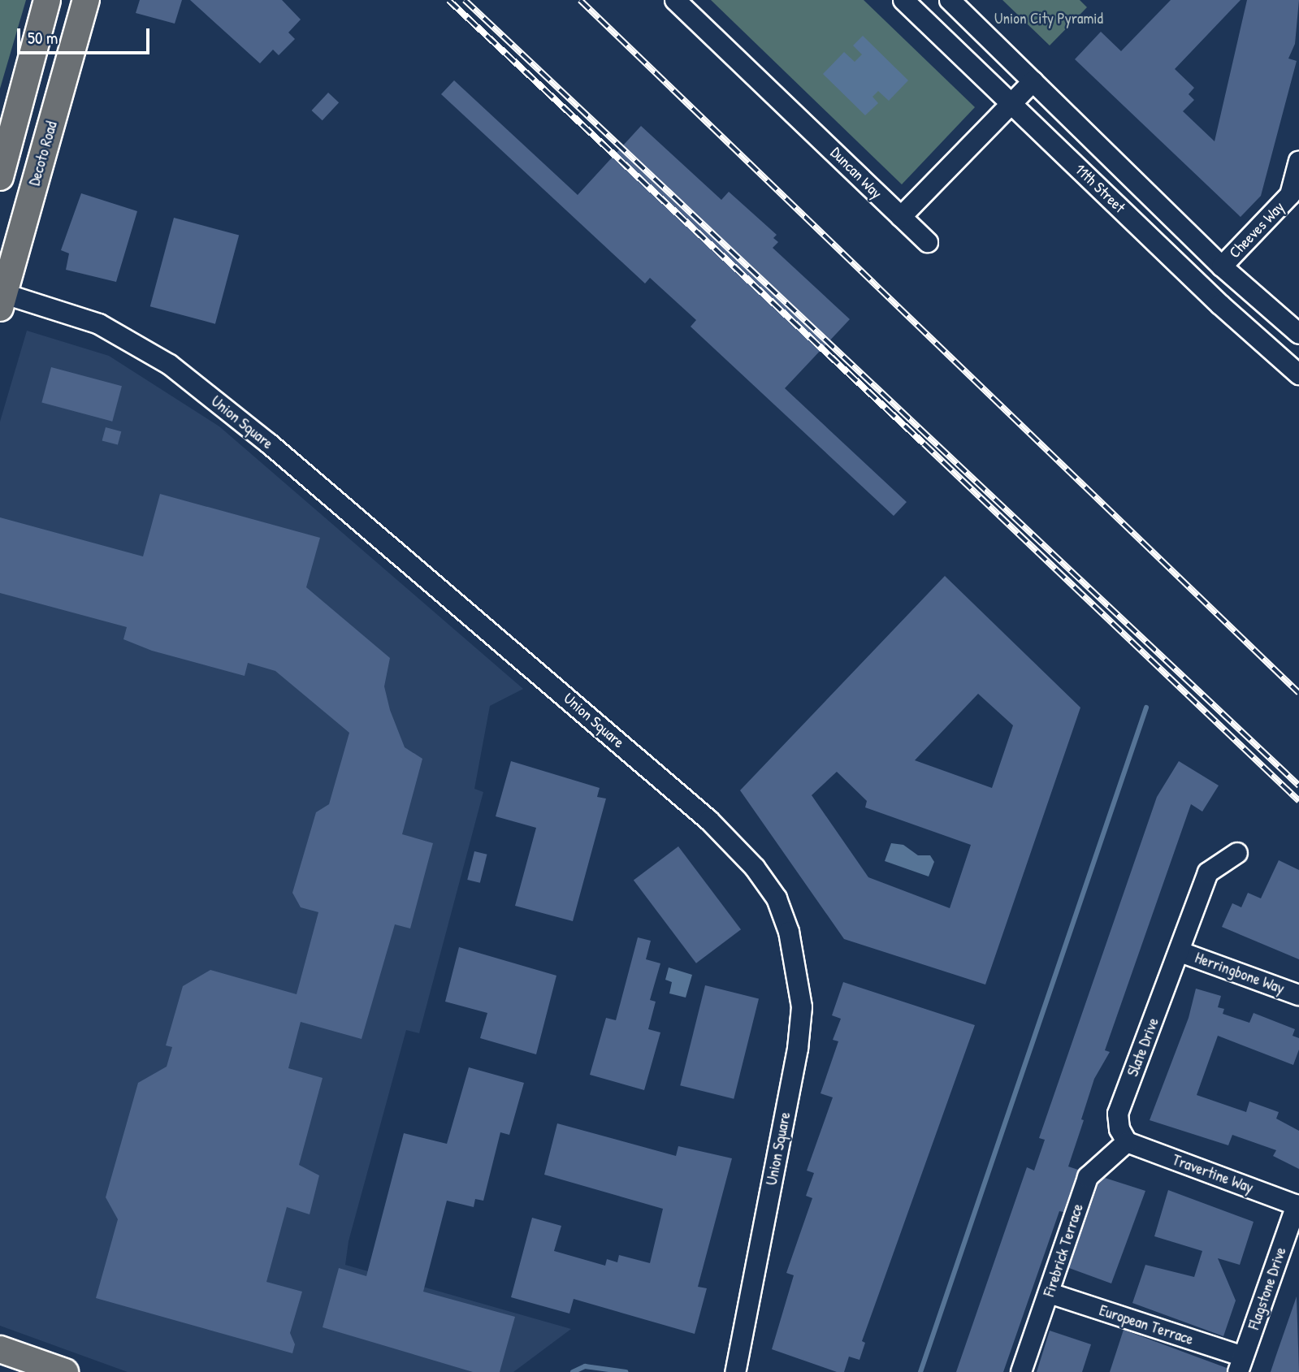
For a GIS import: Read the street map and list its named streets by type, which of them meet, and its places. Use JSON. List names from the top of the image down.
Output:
{
  "streets": {
    "main road": ["Decoto Road"],
    "street": [
      "Duncan Way",
      "11th Street",
      "Cheeves Way",
      "Union Square",
      "Herringbone Way",
      "Slate Drive",
      "Travertine Way",
      "Firebrick Terrace",
      "Flagstone Drive",
      "European Terrace"
    ]
  },
  "crossings": [
    ["Decoto Road", "Union Square"],
    ["11th Street", "Cheeves Way"],
    ["Herringbone Way", "Slate Drive"],
    ["Slate Drive", "Travertine Way"],
    ["Slate Drive", "Firebrick Terrace"],
    ["Travertine Way", "Firebrick Terrace"],
    ["Travertine Way", "Flagstone Drive"],
    ["Firebrick Terrace", "European Terrace"],
    ["Flagstone Drive", "European Terrace"]
  ],
  "parks": ["Union City Pyramid"],
  "scale_bar": "50 m"
}
